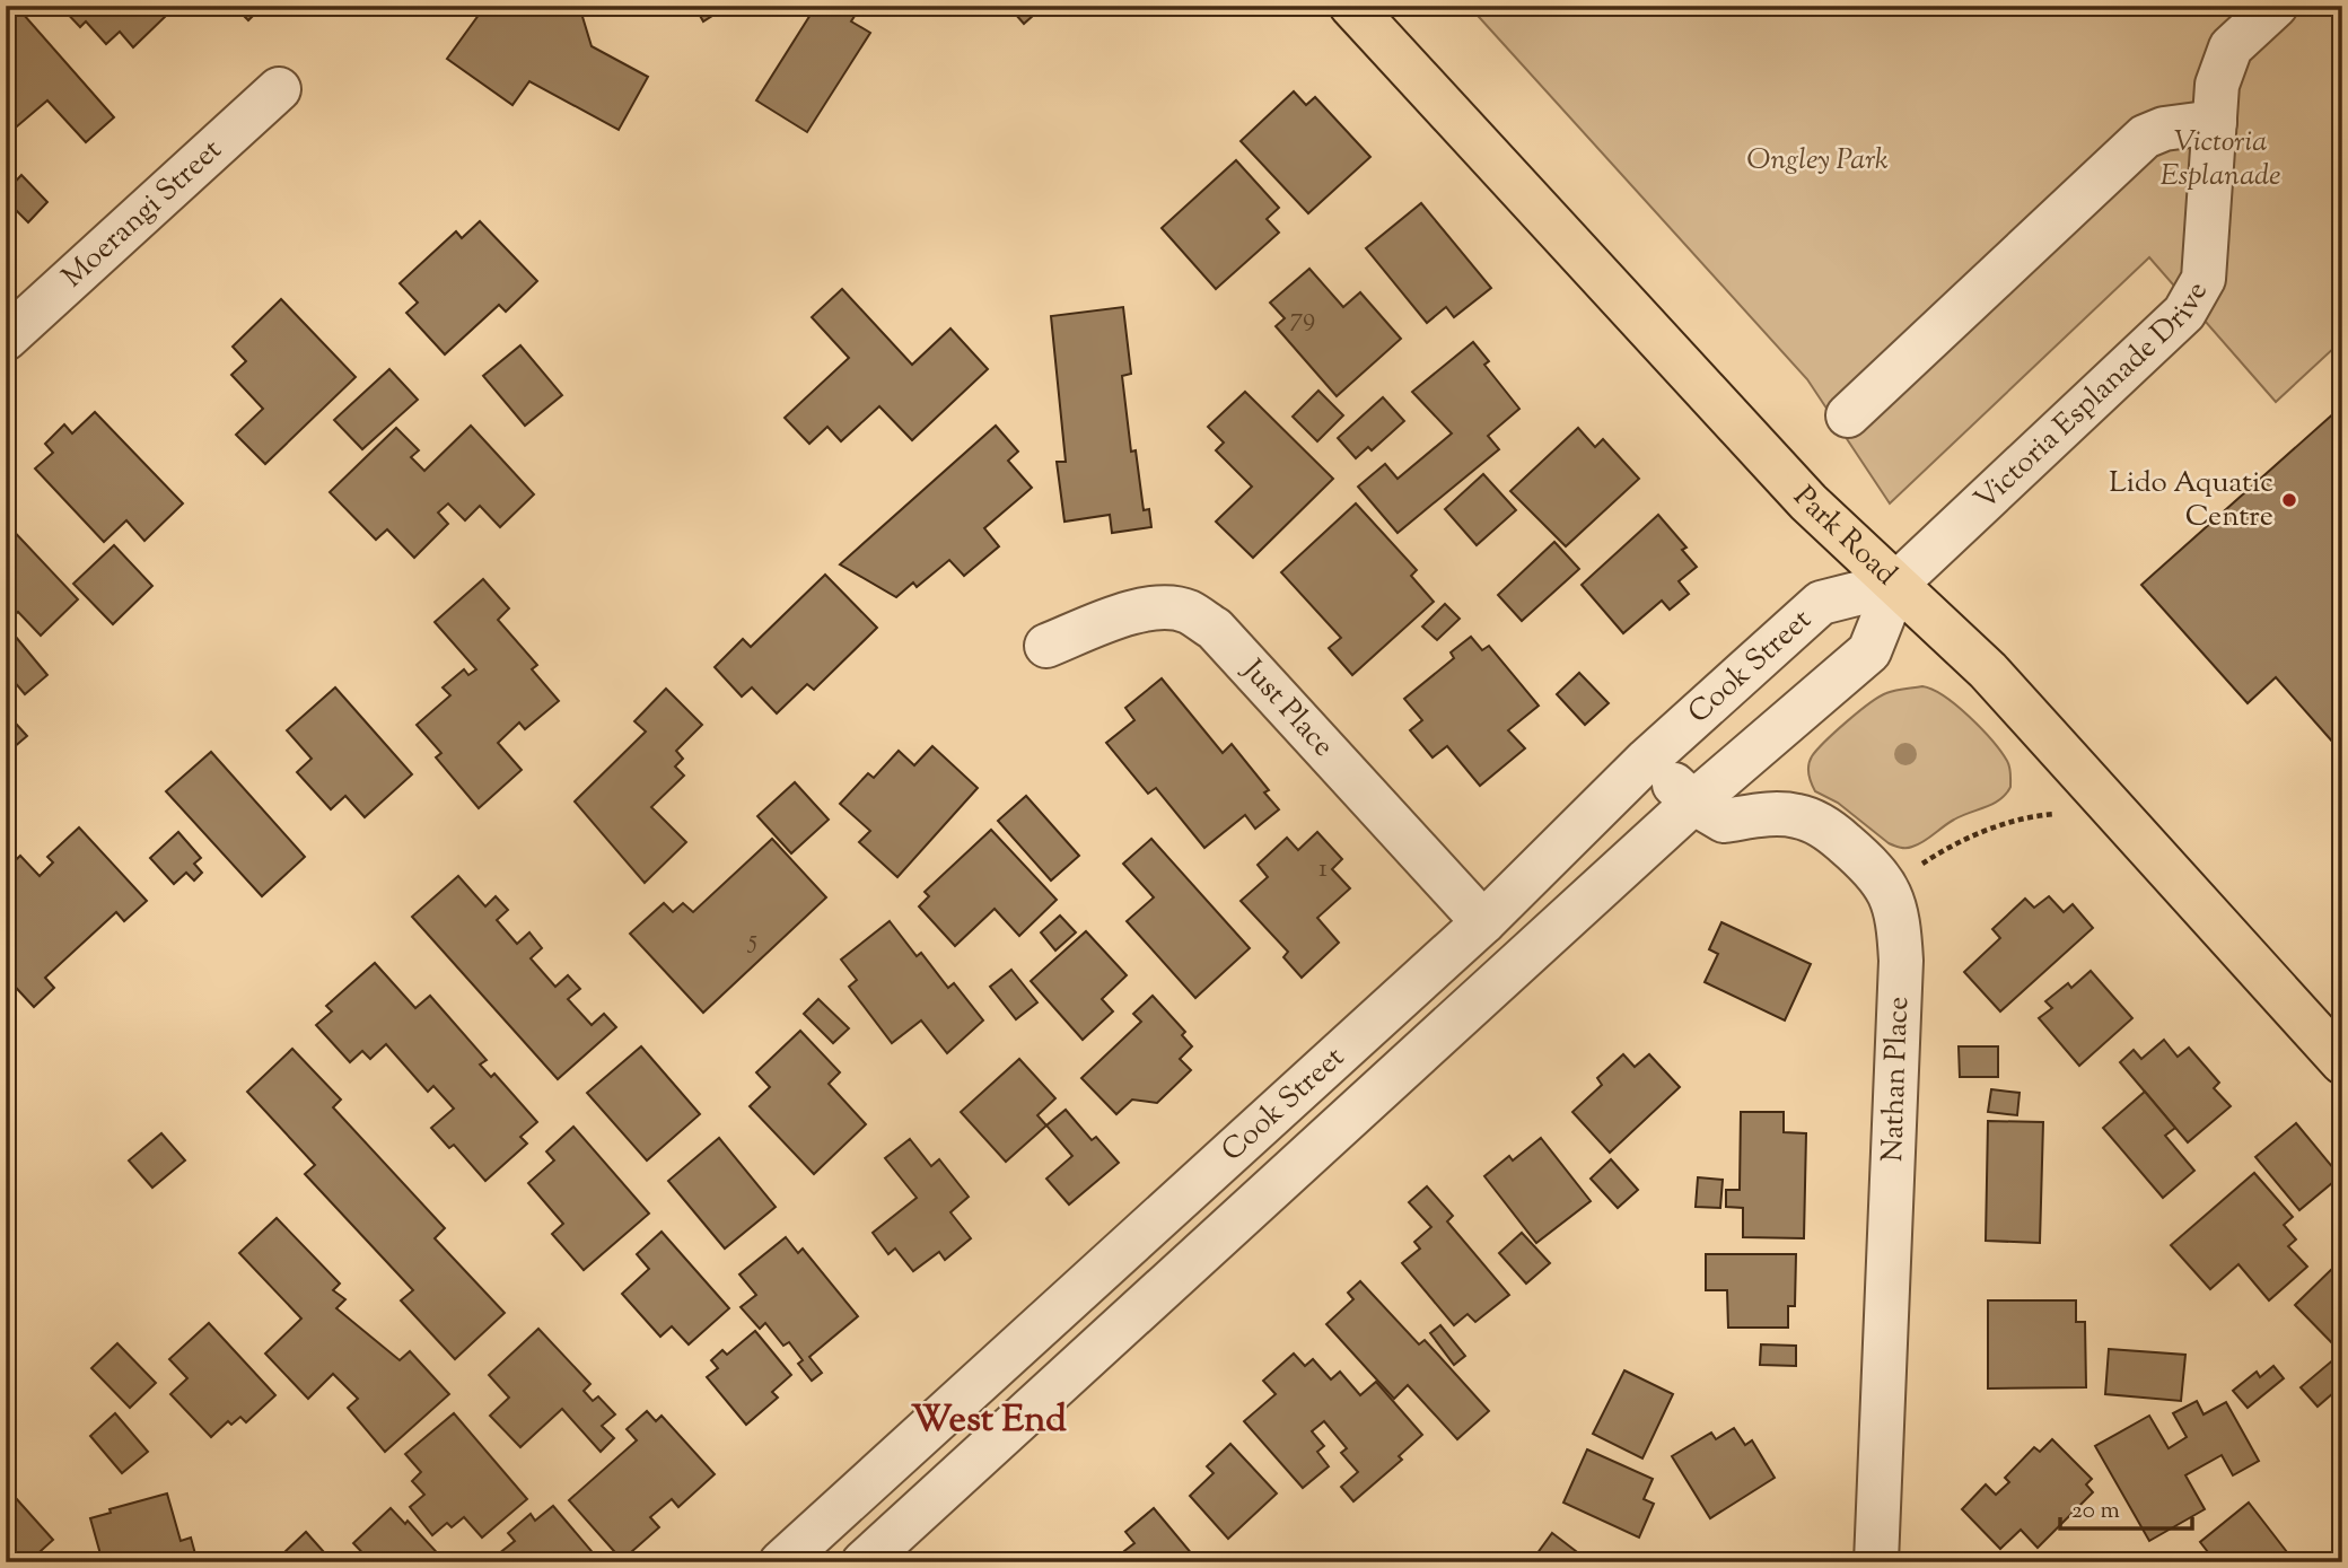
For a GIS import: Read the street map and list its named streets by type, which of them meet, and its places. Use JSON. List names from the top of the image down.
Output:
{
  "streets": {
    "main road": ["Park Road"],
    "street": [
      "Moerangi Street",
      "Victoria Esplanade Drive",
      "Cook Street",
      "Just Place",
      "Nathan Place"
    ]
  },
  "crossings": [
    ["Victoria Esplanade Drive", "Park Road"],
    ["Victoria Esplanade Drive", "Cook Street"],
    ["Park Road", "Cook Street"],
    ["Cook Street", "Just Place"],
    ["Cook Street", "Nathan Place"]
  ],
  "districts": ["West End"],
  "parks": ["Victoria Esplanade", "Ongley Park"],
  "places": ["Lido Aquatic Centre"],
  "house_numbers": ["79", "1", "5"],
  "scale_bar": "20 m"
}
